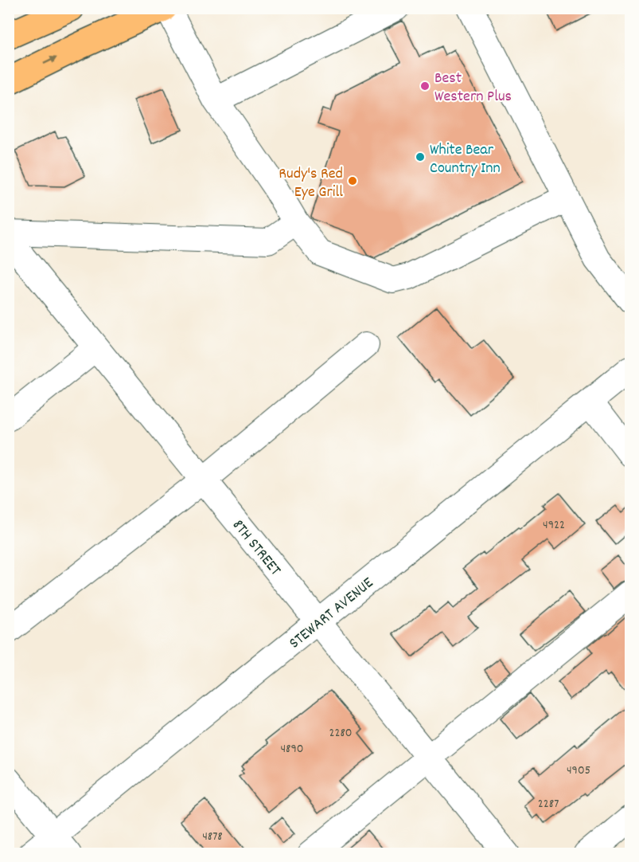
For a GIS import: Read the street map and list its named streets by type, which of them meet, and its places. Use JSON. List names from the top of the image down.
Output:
{
  "streets": {
    "street": ["8TH STREET", "STEWART AVENUE"]
  },
  "crossings": [
    ["8TH STREET", "STEWART AVENUE"]
  ],
  "places": ["Best Western Plus", "White Bear Country Inn", "Rudy's Red Eye Grill"],
  "house_numbers": [
    "4922",
    "2280",
    "4890",
    "4905",
    "2287",
    "4878"
  ]
}
